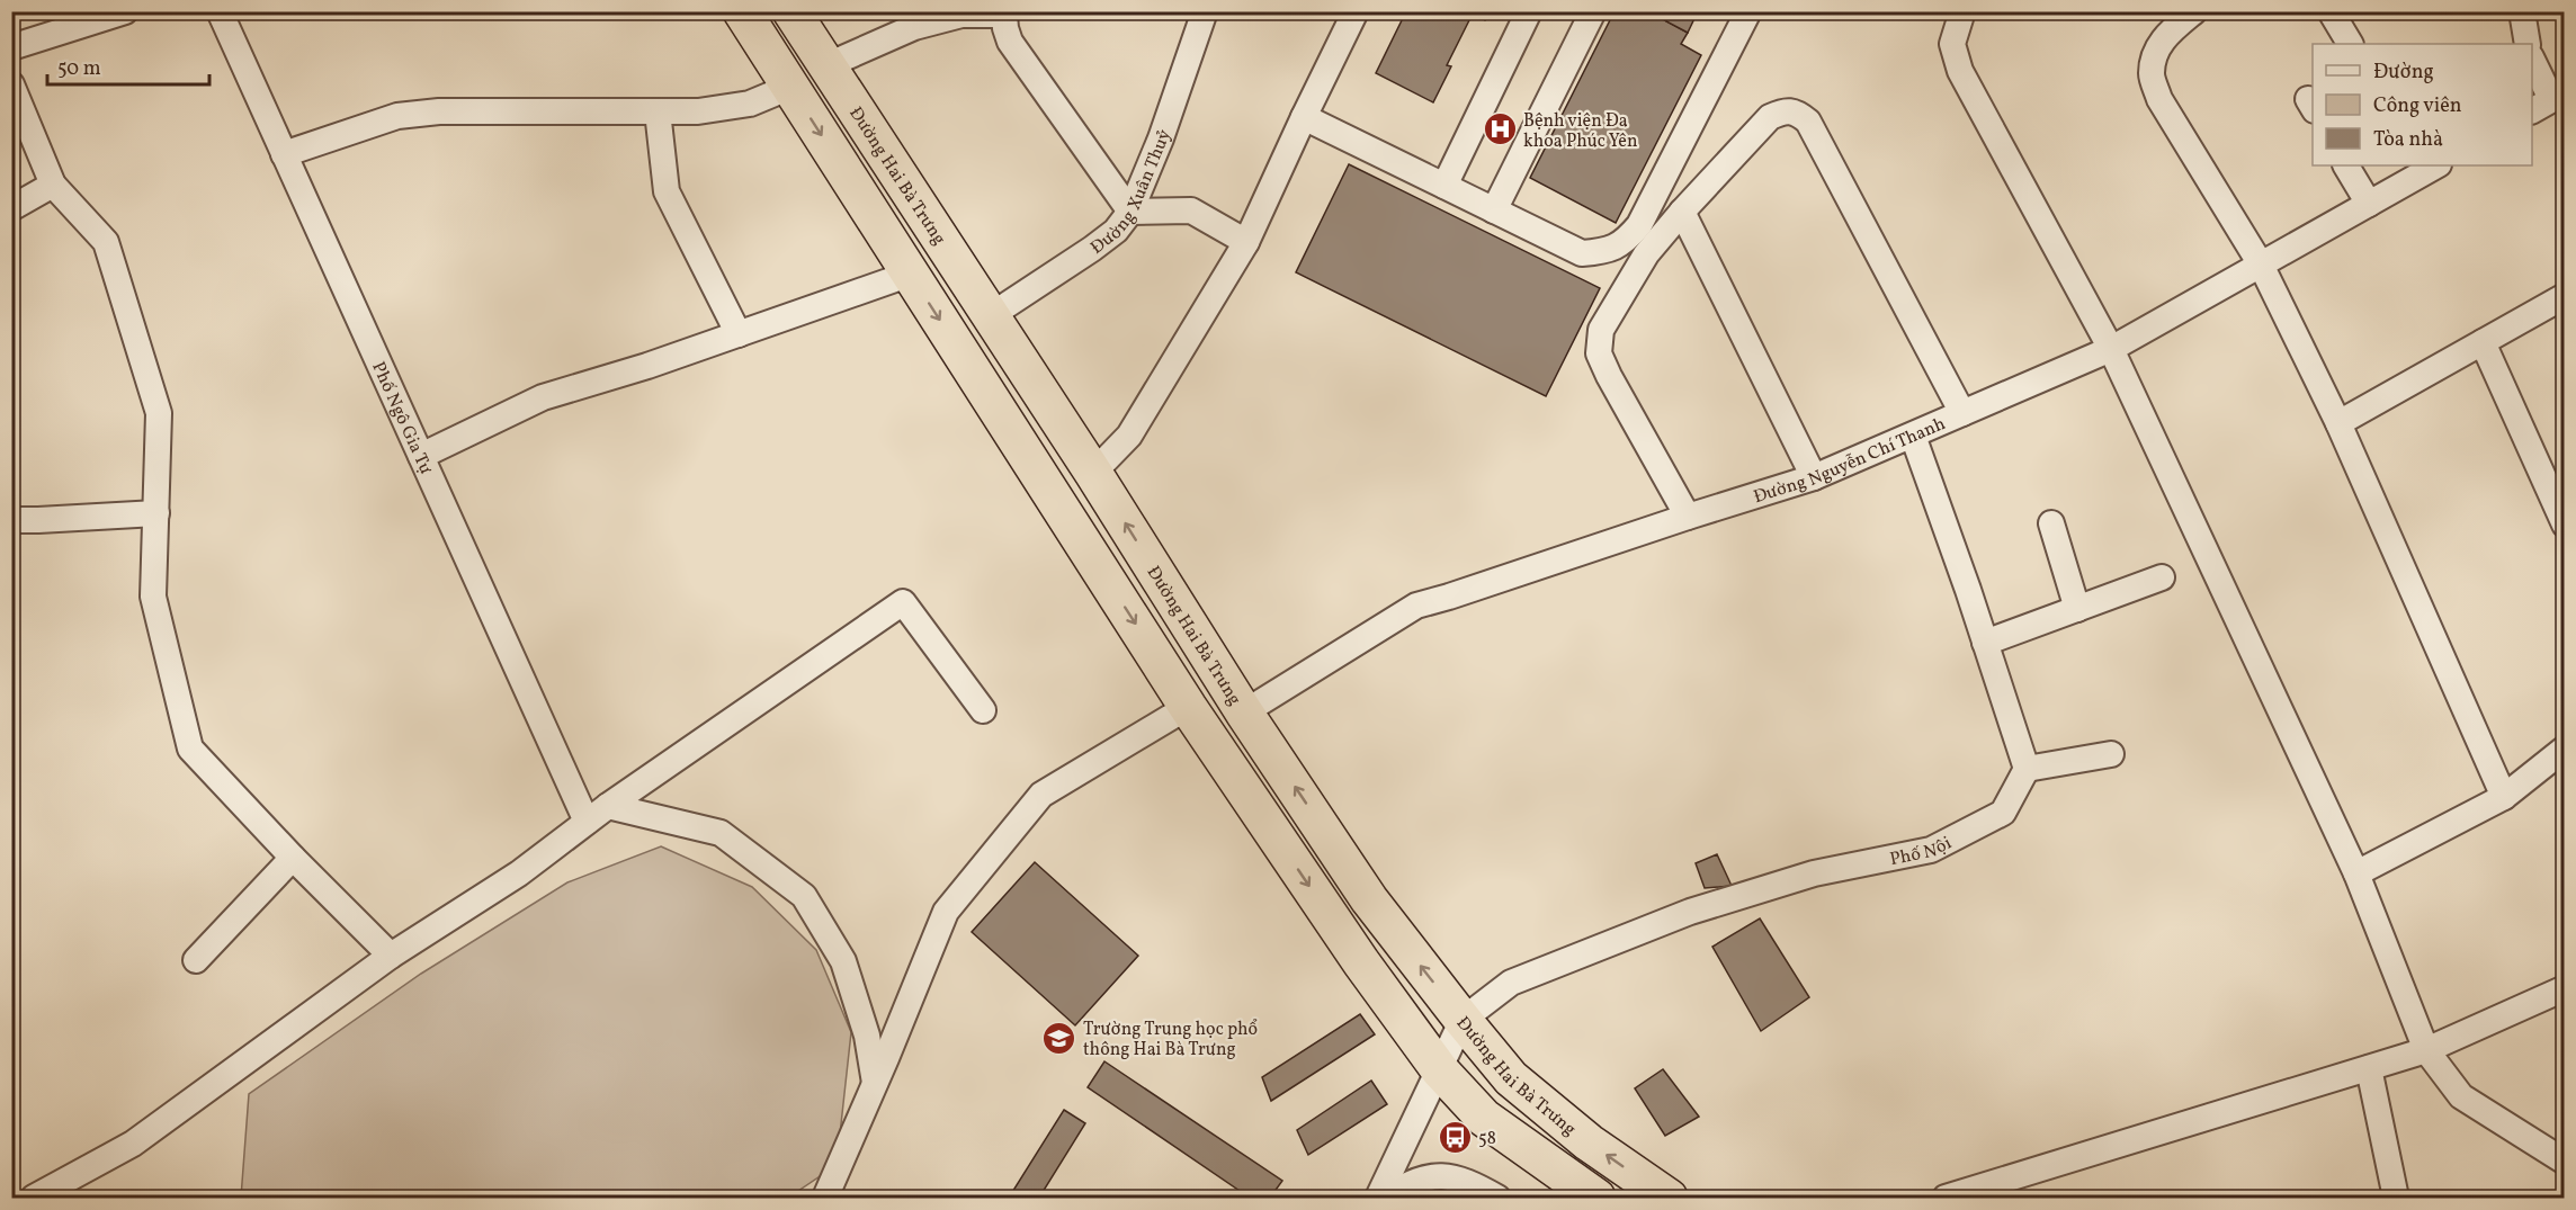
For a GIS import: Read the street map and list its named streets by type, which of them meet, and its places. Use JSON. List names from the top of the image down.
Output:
{
  "streets": {
    "highway": ["Đường Hai Bà Trưng"],
    "street": [
      "Đường Xuân Thuỷ",
      "Phố Ngô Gia Tự",
      "Đường Nguyễn Chí Thanh",
      "Phố Nội"
    ]
  },
  "crossings": [
    ["Đường Hai Bà Trưng", "Đường Xuân Thuỷ"],
    ["Đường Hai Bà Trưng", "Đường Nguyễn Chí Thanh"],
    ["Đường Hai Bà Trưng", "Phố Nội"]
  ],
  "places": {
    "hospital": ["Bệnh viện Đa khoa Phúc Yên"],
    "school or university": ["Trường Trung học phổ thông Hai Bà Trưng"],
    "bus stop": ["58"]
  },
  "legend": ["Đường", "Công viên", "Tòa nhà"],
  "scale_bar": "50 m"
}
